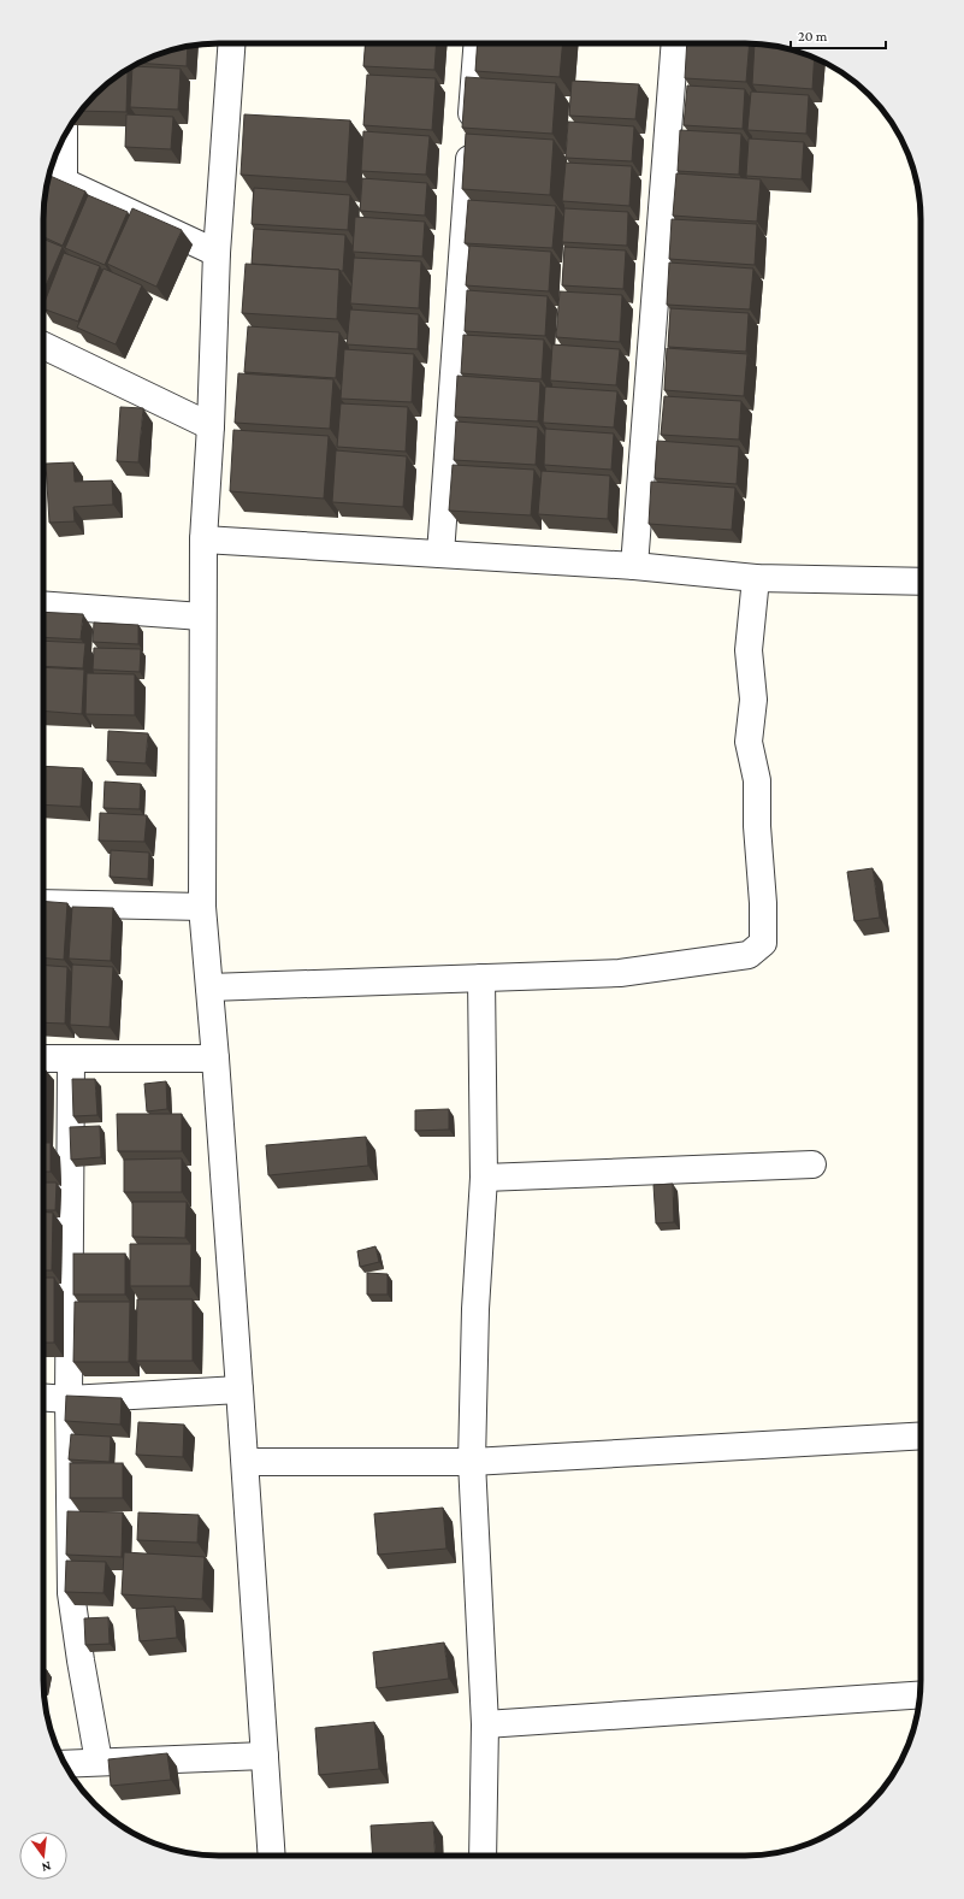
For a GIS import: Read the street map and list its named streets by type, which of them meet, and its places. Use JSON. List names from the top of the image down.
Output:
{
  "scale_bar": "20 m",
  "north": "bottom"
}
